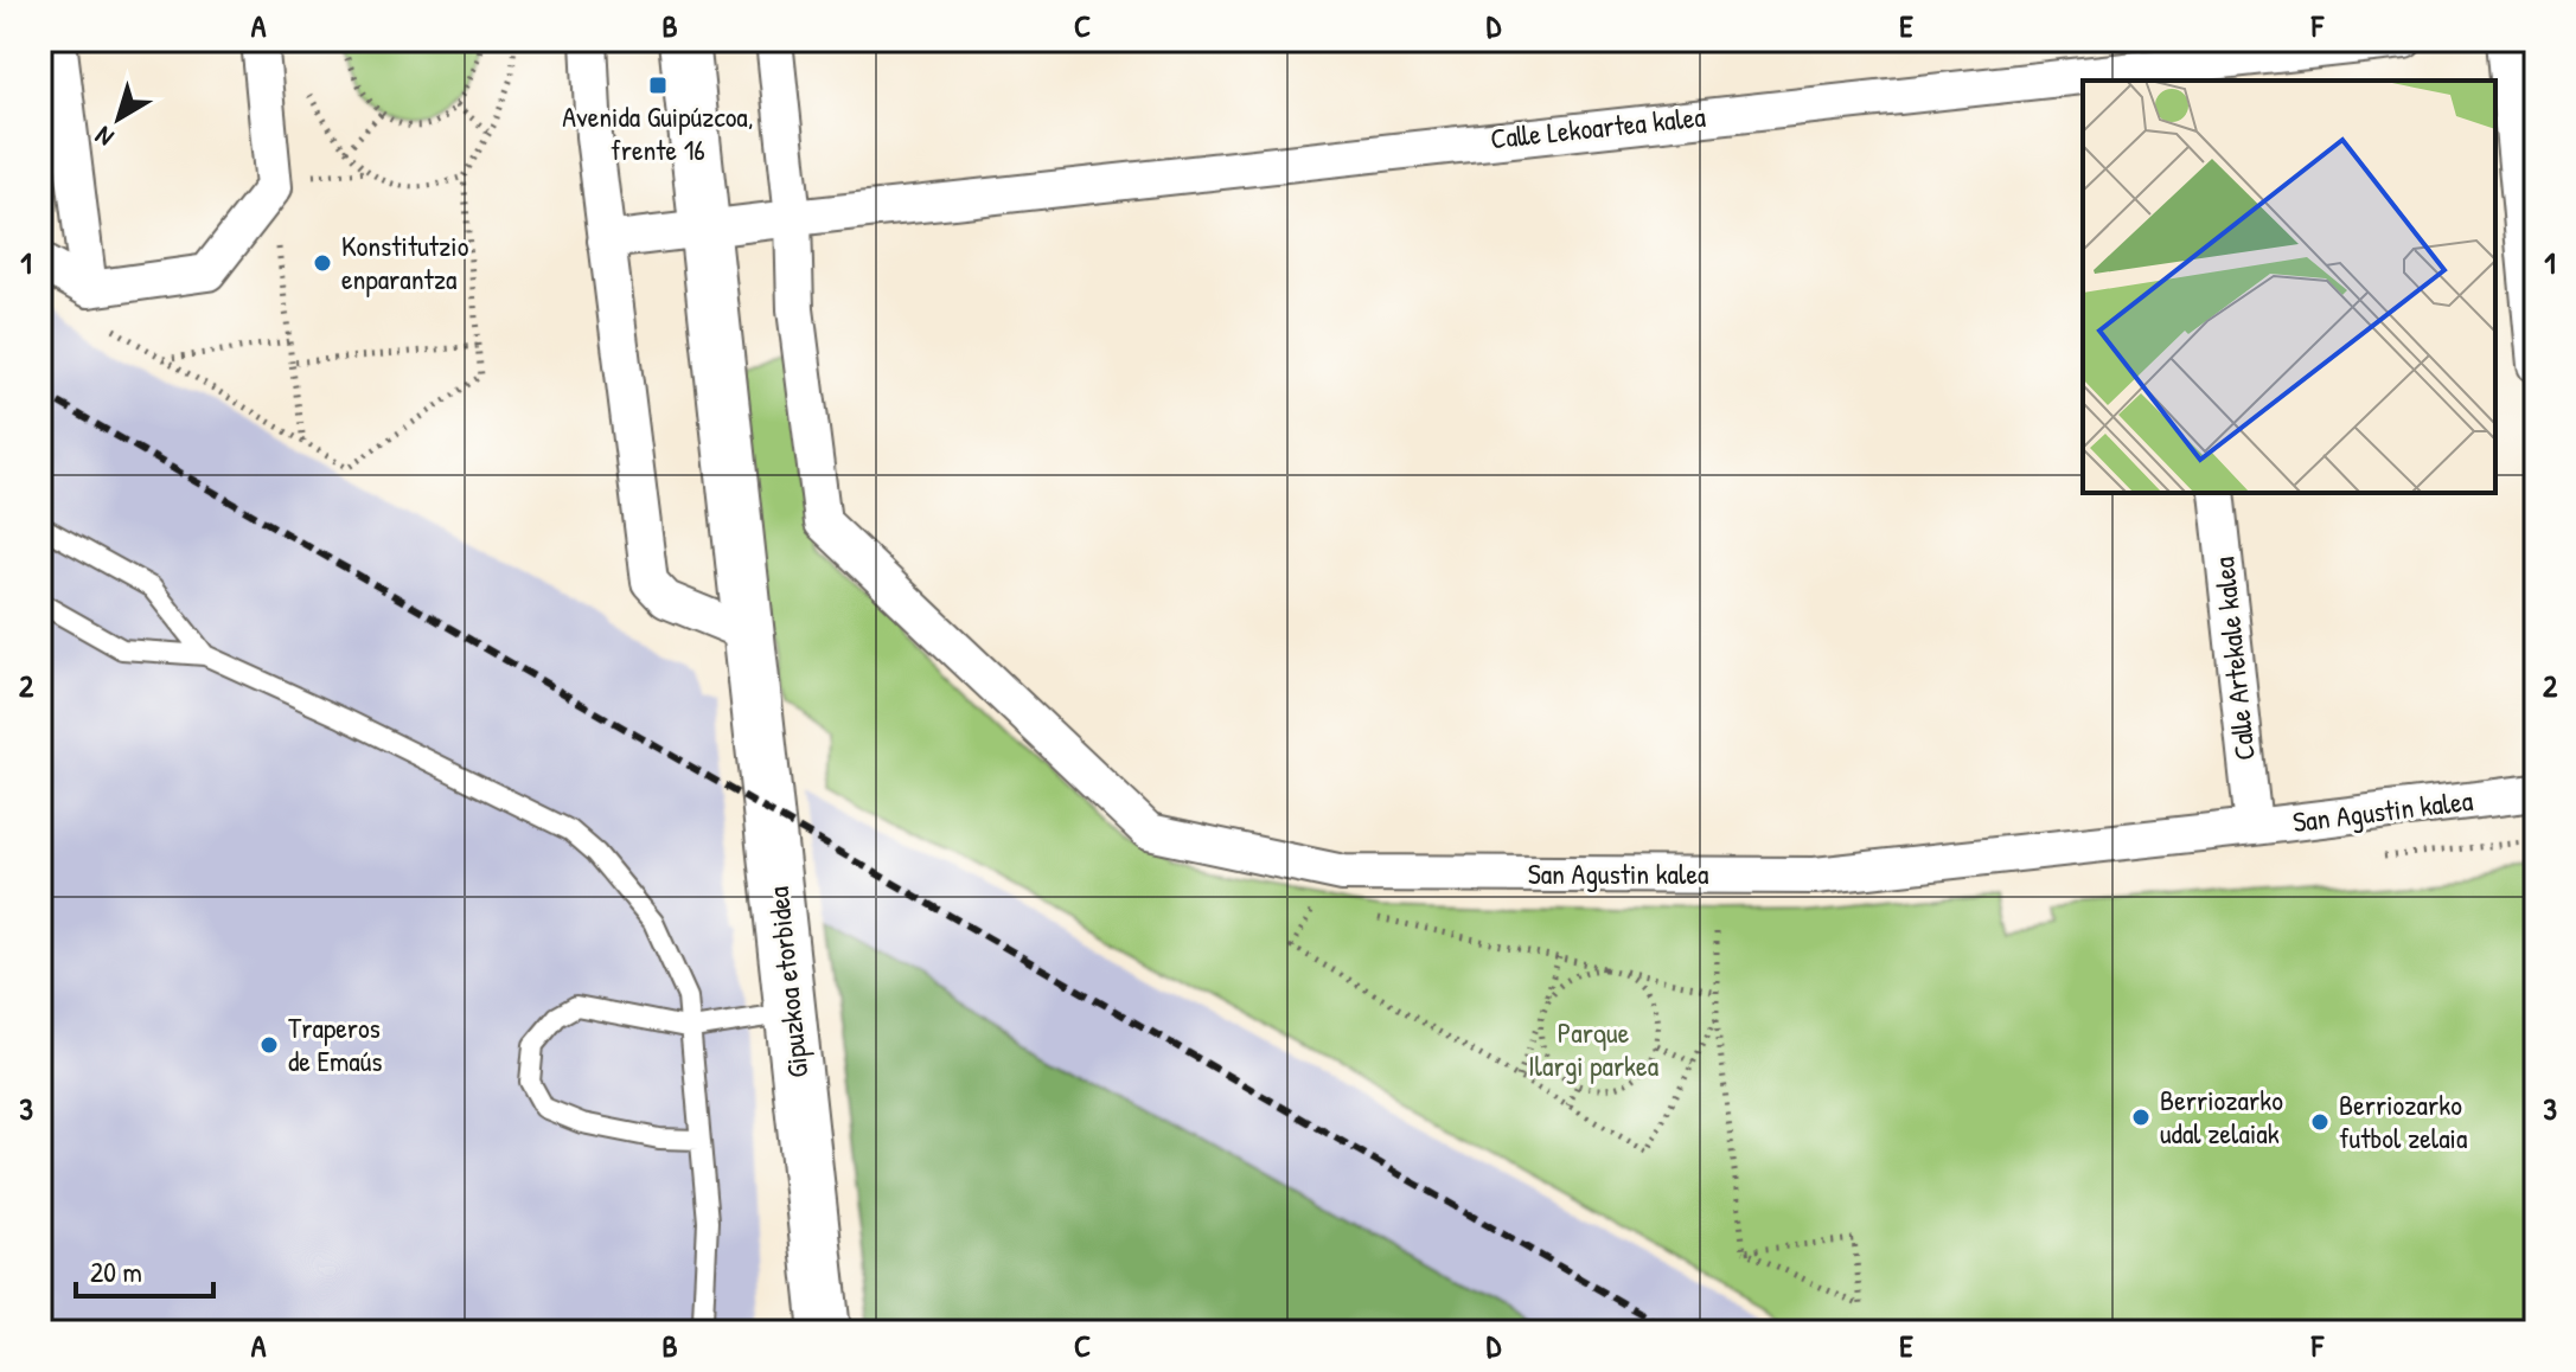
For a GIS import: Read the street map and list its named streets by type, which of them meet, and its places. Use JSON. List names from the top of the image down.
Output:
{
  "streets": {
    "main road": ["Gipuzkoa etorbidea"],
    "street": ["Calle Lekoartea kalea", "Calle Artekale kalea", "San Agustin kalea"]
  },
  "crossings": [
    ["Calle Lekoartea kalea", "San Agustin kalea"],
    ["Calle Artekale kalea", "San Agustin kalea"]
  ],
  "parks": ["Parque Ilargi parkea"],
  "places": {
    "transit": ["Avenida Guipúzcoa, frente 16"],
    "other": [
      "Konstitutzio enparantza",
      "Traperos de Emaús",
      "Berriozarko udal zelaiak",
      "Berriozarko futbol zelaia"
    ]
  },
  "scale_bar": "20 m",
  "north": "bottom left",
  "grid": {
    "columns": [
      "A",
      "B",
      "C",
      "D",
      "E",
      "F"
    ],
    "rows": ["1", "2", "3"]
  }
}
